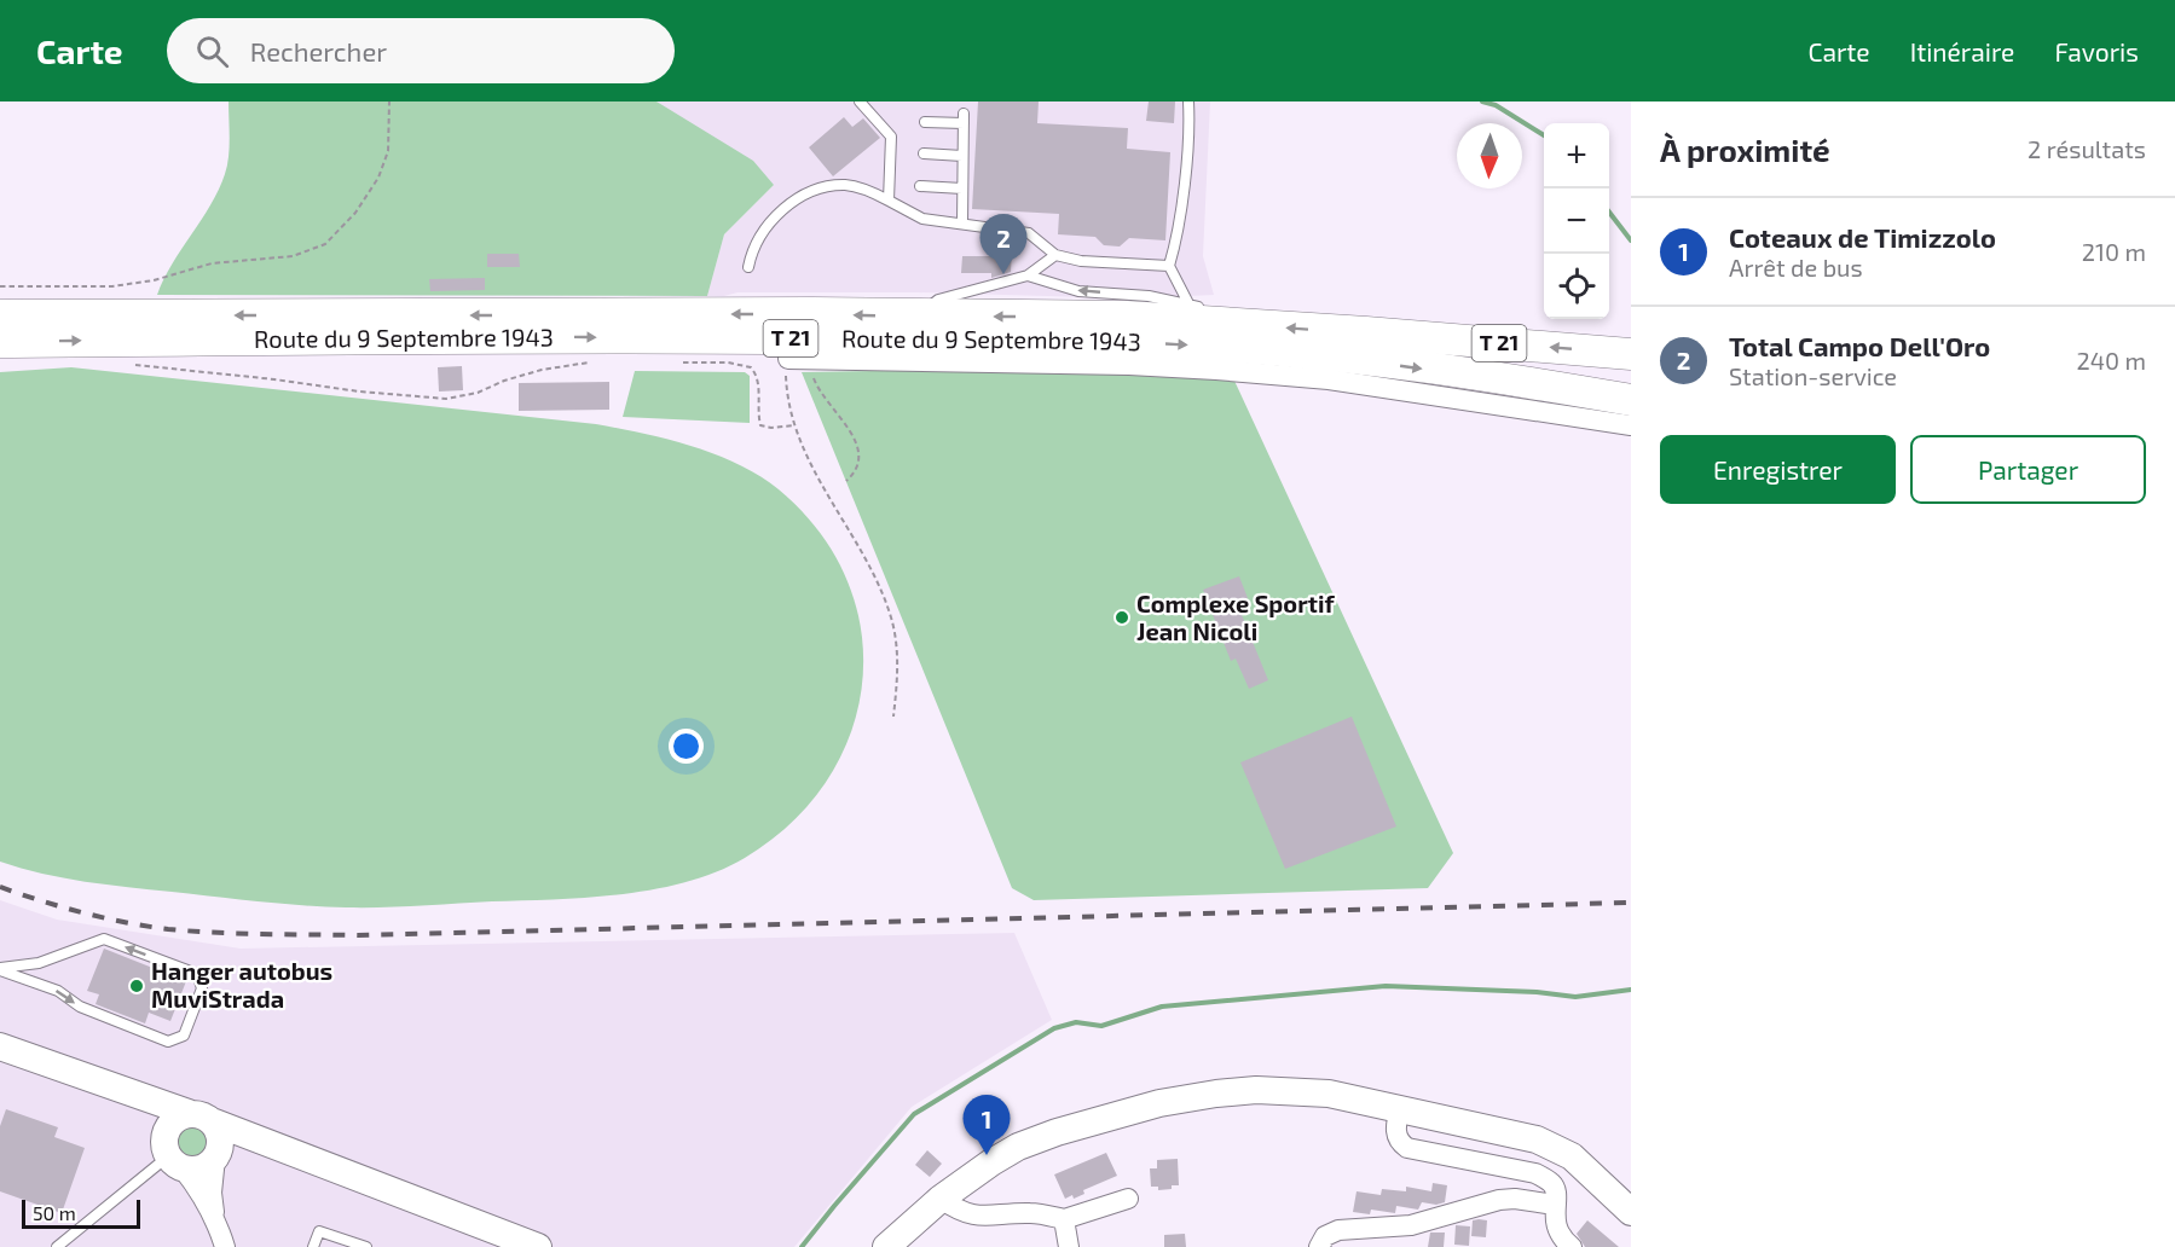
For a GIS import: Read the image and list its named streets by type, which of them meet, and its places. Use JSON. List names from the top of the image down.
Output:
{
  "streets": {
    "main road": ["Route du 9 Septembre 1943", "T 21"]
  },
  "places": ["Complexe Sportif Jean Nicoli", "Hanger autobus MuviStrada"],
  "scale_bar": "50 m",
  "north": "bottom",
  "page": {
    "header": "Carte",
    "search": "Rechercher",
    "nav": ["Carte", "Itinéraire", "Favoris"],
    "heading": ["À proximité", "2 résultats"],
    "map_buttons": ["+", "−"],
    "list": [
      {
        "mark": "1",
        "name": "Coteaux de Timizzolo",
        "note": "Arrêt de bus",
        "value": "210 m"
      },
      {
        "mark": "2",
        "name": "Total Campo Dell'Oro",
        "note": "Station-service",
        "value": "240 m"
      }
    ],
    "pins": ["2", "1"],
    "buttons": ["Enregistrer", "Partager"],
    "scale": "50 m"
  }
}
